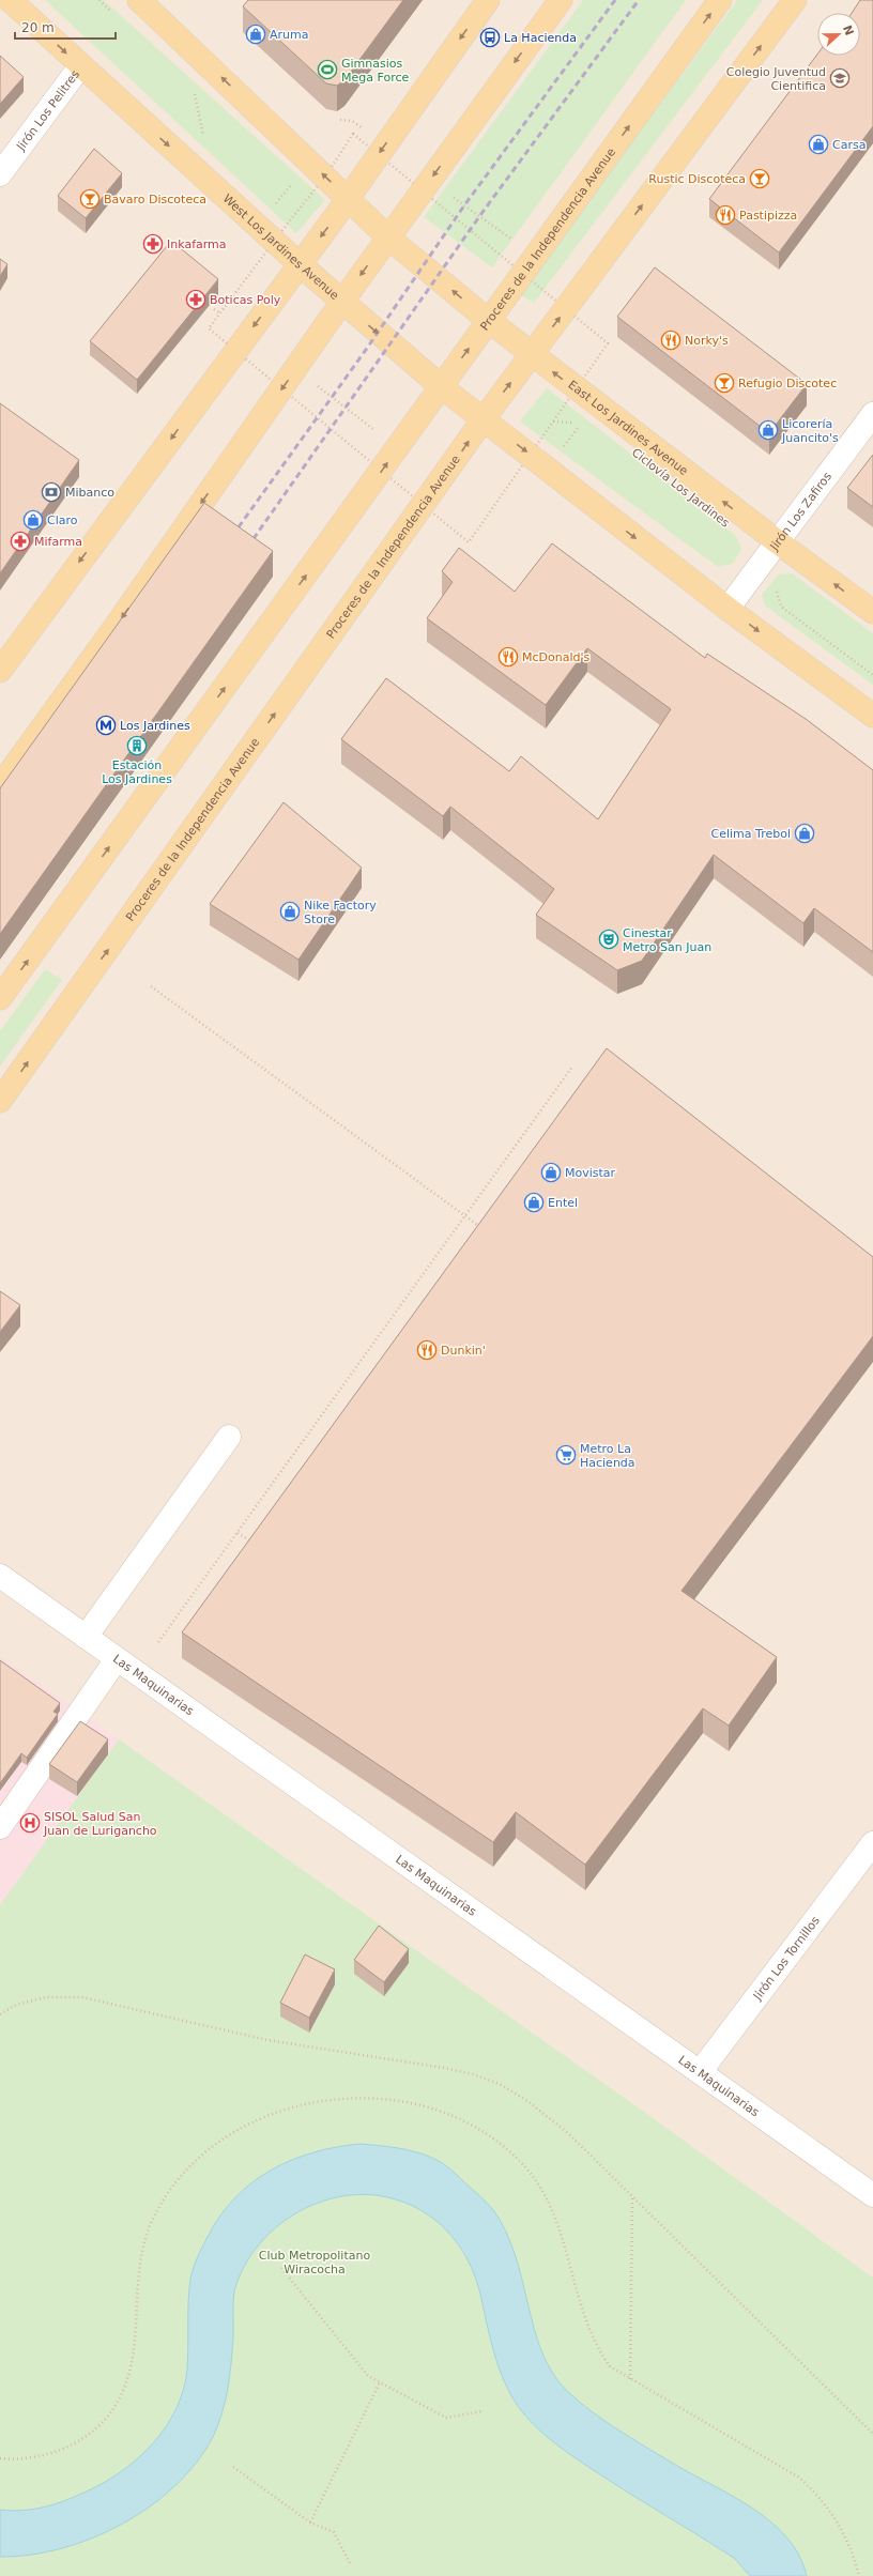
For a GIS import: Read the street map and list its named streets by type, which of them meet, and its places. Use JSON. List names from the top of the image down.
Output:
{
  "streets": {
    "main road": ["Proceres de la Independencia Avenue", "West Los Jardines Avenue", "East Los Jardines Avenue"],
    "street": [
      "Jirón Los Pelitres",
      "Jirón Los Zafiros",
      "Las Maquinarias",
      "Jirón Los Tornillos"
    ]
  },
  "crossings": [
    ["Jirón Los Pelitres", "West Los Jardines Avenue"],
    ["Proceres de la Independencia Avenue", "West Los Jardines Avenue"],
    ["Proceres de la Independencia Avenue", "East Los Jardines Avenue"],
    ["East Los Jardines Avenue", "Jirón Los Zafiros"],
    ["Las Maquinarias", "Jirón Los Tornillos"]
  ],
  "parks": ["Club Metropolitano Wiracocha"],
  "places": {
    "shop": [
      "Aruma",
      "Carsa",
      "Licorería Juancito's",
      "Claro",
      "Celima Trebol",
      "Nike Factory Store",
      "Movistar",
      "Entel"
    ],
    "bus stop": ["La Hacienda"],
    "sports": ["Gimnasios Mega Force"],
    "school or university": ["Colegio Juventud Cientifica"],
    "bar": ["Rustic Discoteca", "Bavaro Discoteca", "Refugio Discotec"],
    "restaurant": [
      "Pastipizza",
      "Norky's",
      "McDonald's",
      "Dunkin'"
    ],
    "pharmacy": ["Inkafarma", "Boticas Poly", "Mifarma"],
    "bank": ["Mibanco"],
    "metro station": ["Los Jardines"],
    "building": ["Estación Los Jardines"],
    "theatre": ["Cinestar Metro San Juan"],
    "supermarket": ["Metro La Hacienda"],
    "hospital": ["SISOL Salud San Juan de Lurigancho"]
  },
  "scale_bar": "20 m",
  "north": "right"
}
